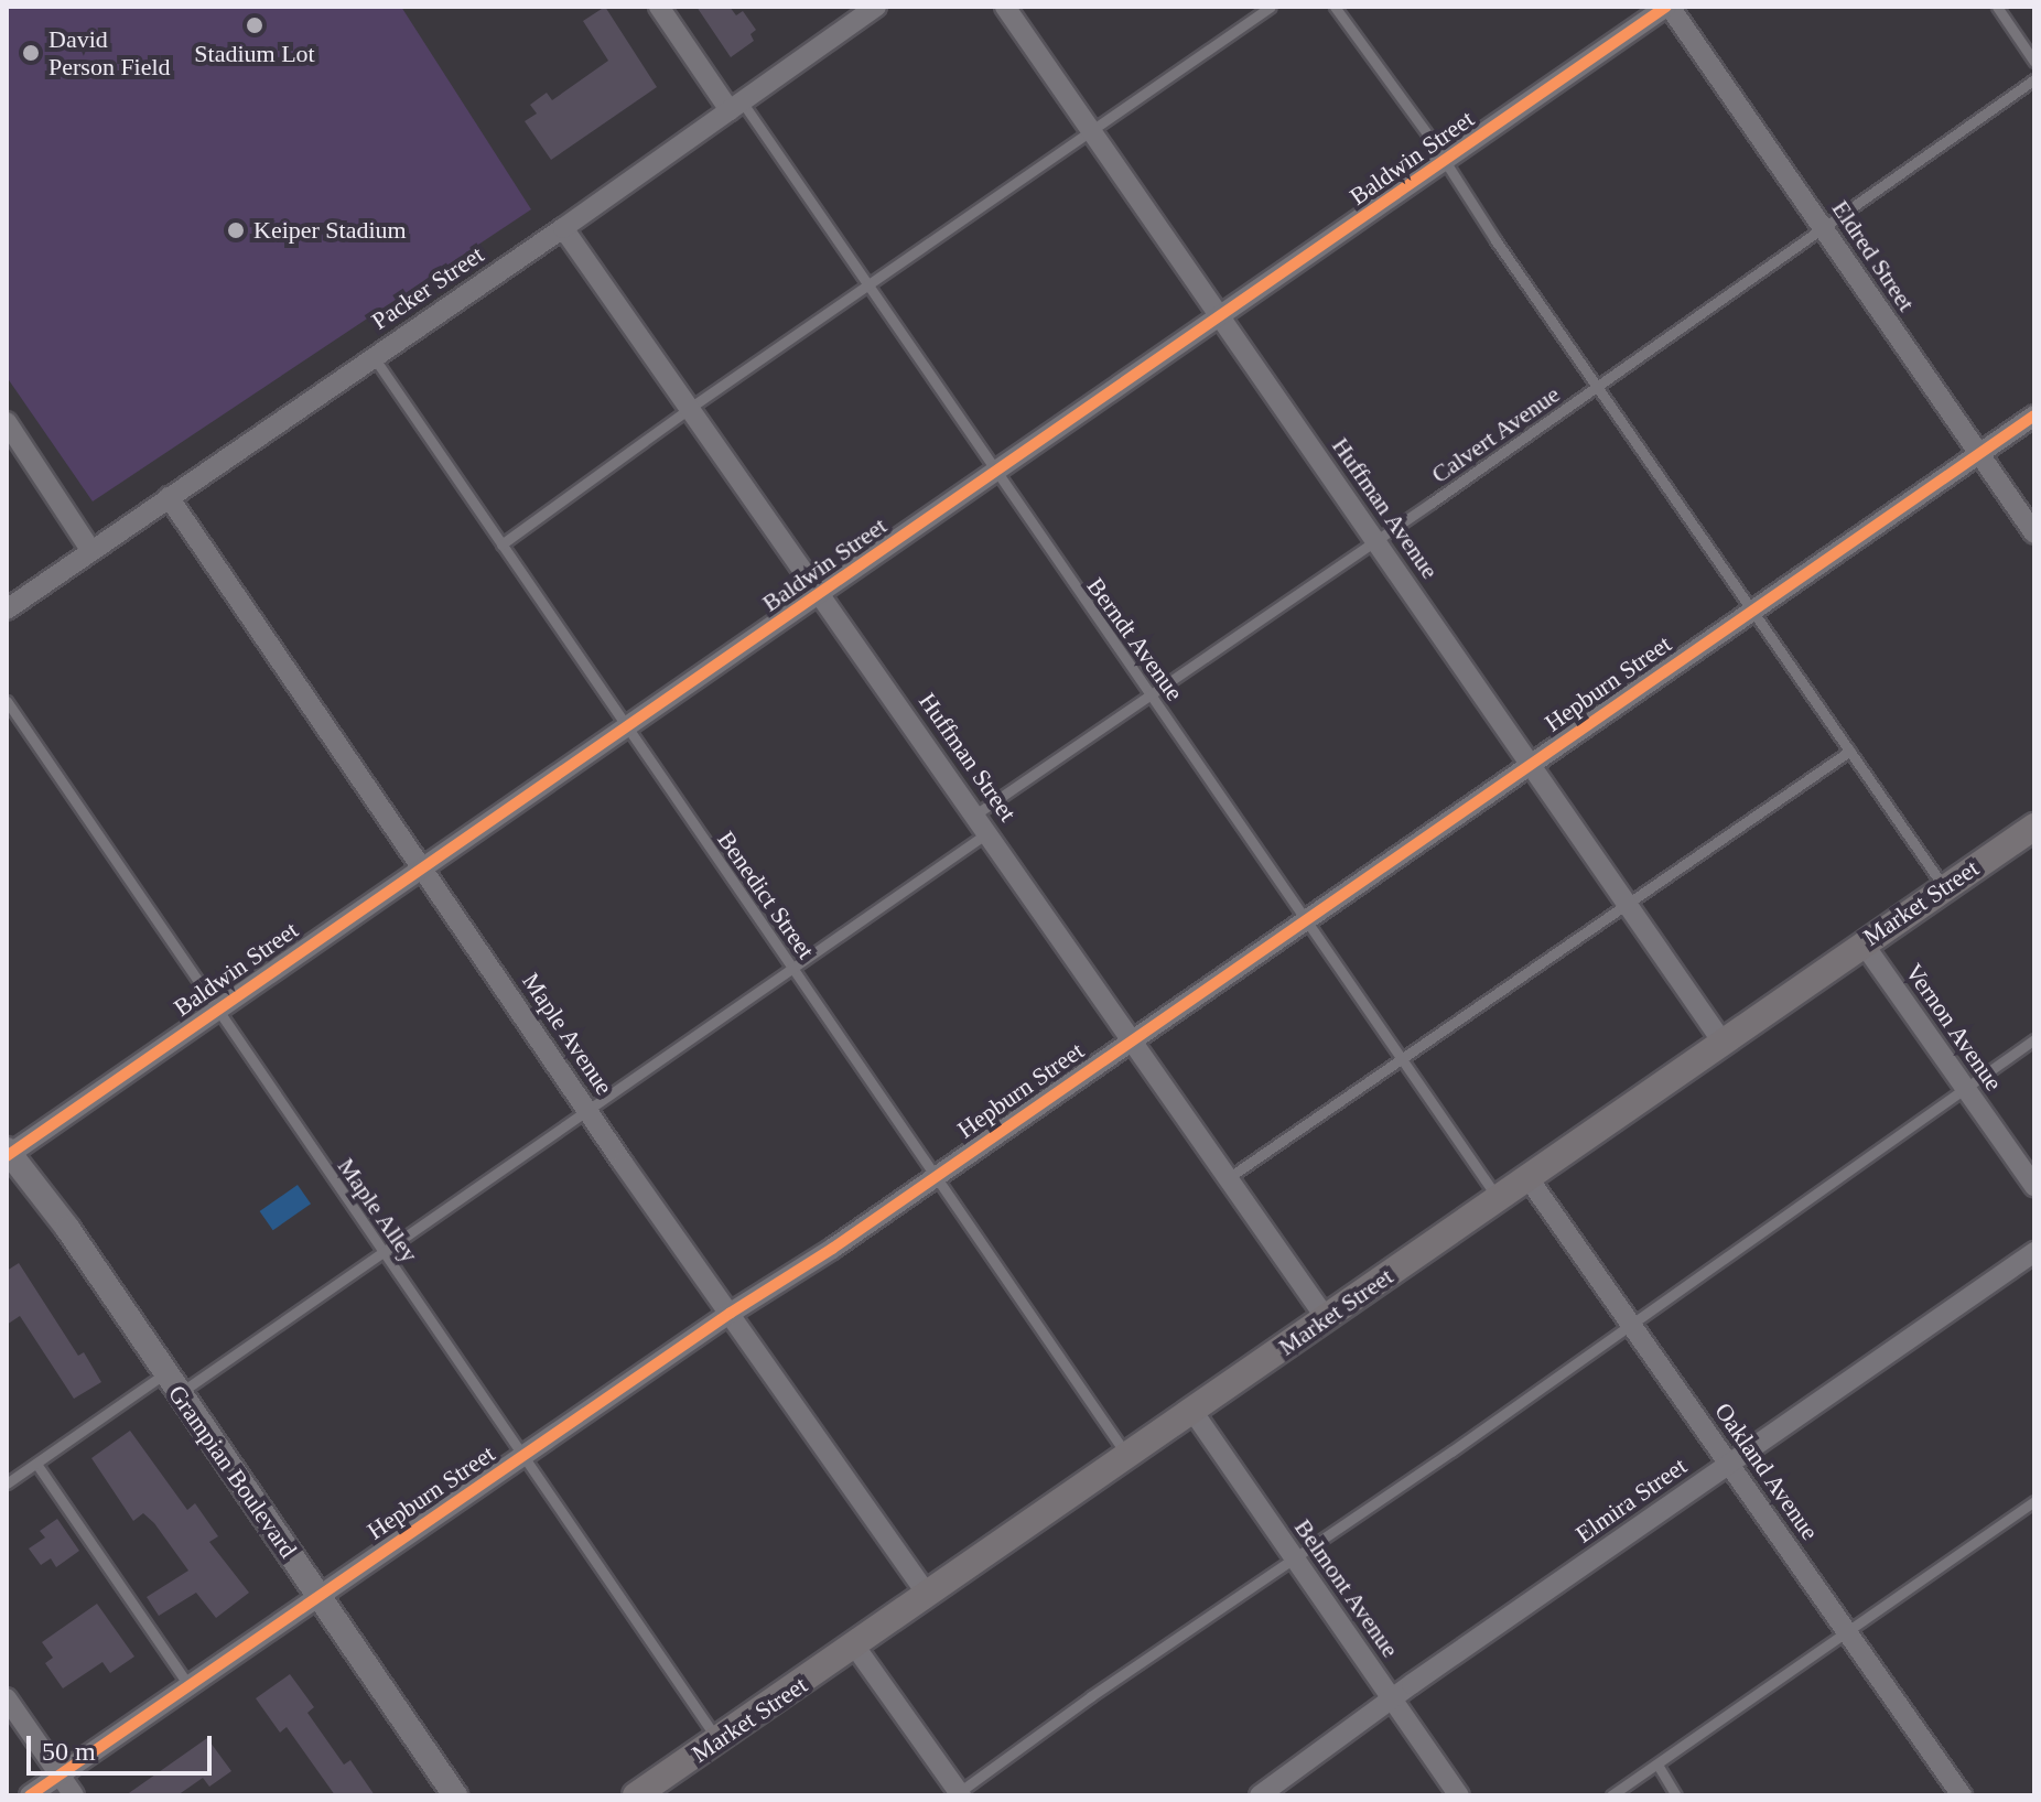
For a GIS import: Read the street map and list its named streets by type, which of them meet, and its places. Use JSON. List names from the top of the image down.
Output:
{
  "streets": {
    "main road": ["Market Street"],
    "street": [
      "Baldwin Street",
      "Eldred Street",
      "Packer Street",
      "Huffman Avenue",
      "Hepburn Street",
      "Huffman Street",
      "Vernon Avenue",
      "Maple Avenue",
      "Grampian Boulevard",
      "Oakland Avenue",
      "Elmira Street",
      "Belmont Avenue"
    ],
    "lane": [
      "Calvert Avenue",
      "Berndt Avenue",
      "Benedict Street",
      "Maple Alley"
    ]
  },
  "crossings": [
    ["Baldwin Street", "Eldred Street"],
    ["Baldwin Street", "Huffman Avenue"],
    ["Baldwin Street", "Berndt Avenue"],
    ["Baldwin Street", "Huffman Street"],
    ["Baldwin Street", "Benedict Street"],
    ["Baldwin Street", "Maple Avenue"],
    ["Baldwin Street", "Maple Alley"],
    ["Baldwin Street", "Grampian Boulevard"],
    ["Eldred Street", "Calvert Avenue"],
    ["Eldred Street", "Hepburn Street"],
    ["Packer Street", "Berndt Avenue"],
    ["Packer Street", "Huffman Street"],
    ["Packer Street", "Benedict Street"],
    ["Packer Street", "Maple Avenue"],
    ["Calvert Avenue", "Huffman Avenue"],
    ["Calvert Avenue", "Berndt Avenue"],
    ["Calvert Avenue", "Huffman Street"],
    ["Huffman Avenue", "Hepburn Street"],
    ["Huffman Avenue", "Market Street"],
    ["Berndt Avenue", "Hepburn Street"],
    ["Berndt Avenue", "Market Street"],
    ["Hepburn Street", "Huffman Street"],
    ["Hepburn Street", "Benedict Street"],
    ["Hepburn Street", "Maple Avenue"],
    ["Hepburn Street", "Maple Alley"],
    ["Hepburn Street", "Grampian Boulevard"],
    ["Huffman Street", "Market Street"],
    ["Benedict Street", "Market Street"],
    ["Market Street", "Vernon Avenue"],
    ["Market Street", "Maple Avenue"],
    ["Market Street", "Maple Alley"],
    ["Market Street", "Oakland Avenue"],
    ["Market Street", "Belmont Avenue"],
    ["Oakland Avenue", "Elmira Street"],
    ["Elmira Street", "Belmont Avenue"]
  ],
  "places": ["Stadium Lot", "David Person Field", "Keiper Stadium"],
  "scale_bar": "50 m"
}
